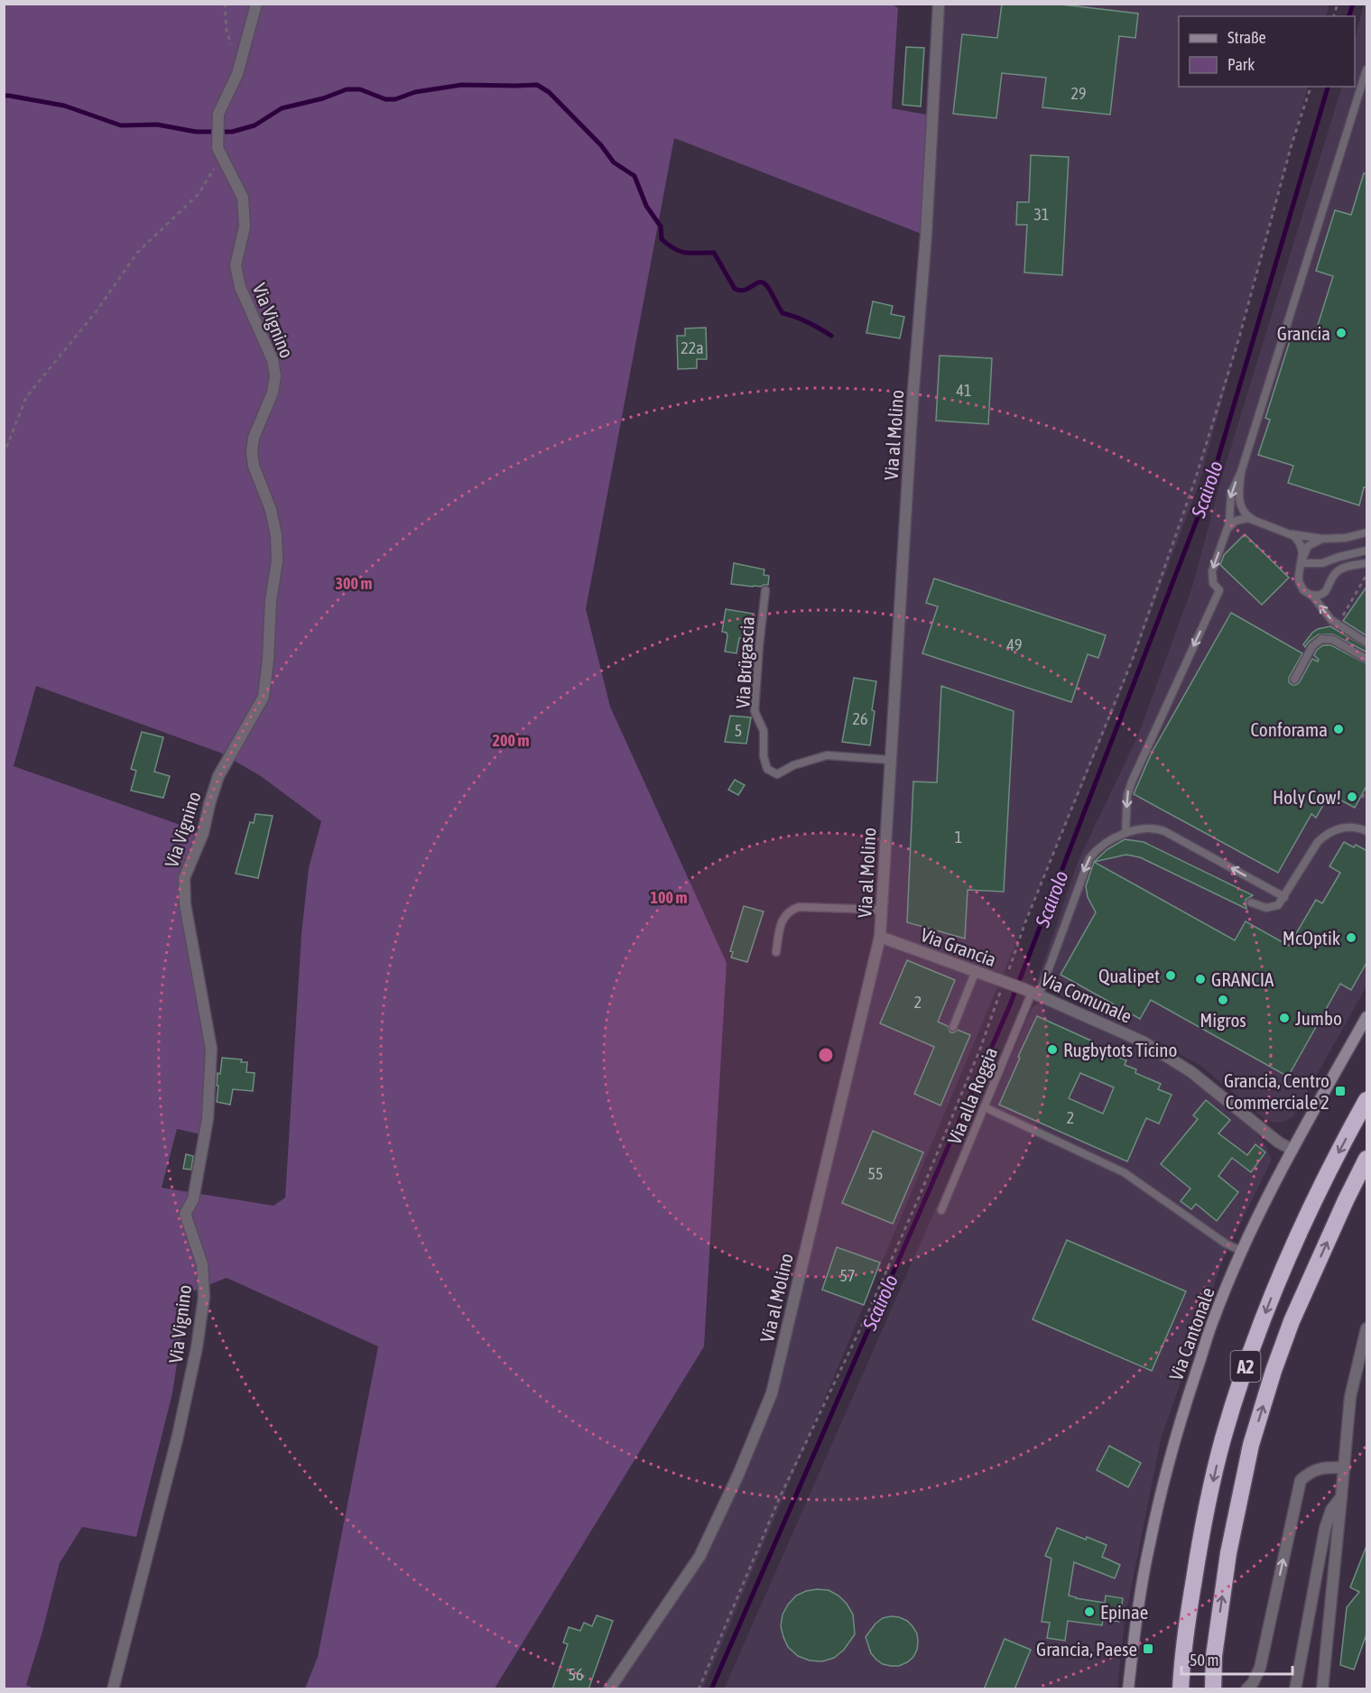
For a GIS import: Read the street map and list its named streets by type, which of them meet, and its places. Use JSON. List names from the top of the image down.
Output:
{
  "streets": {
    "highway": ["A2"],
    "main road": ["Via Cantonale"],
    "street": [
      "Via Vignino",
      "Via al Molino",
      "Via Grancia",
      "Via Comunale"
    ],
    "lane": ["Via Brügascia", "Via alla Roggia"]
  },
  "crossings": [
    ["Via al Molino", "Via Brügascia"],
    ["Via al Molino", "Via Grancia"],
    ["Via Grancia", "Via Comunale"],
    ["Via Grancia", "Via alla Roggia"],
    ["Via Comunale", "Via alla Roggia"],
    ["Via Comunale", "Via Cantonale"]
  ],
  "water": ["Scairolo"],
  "places": {
    "other": [
      "Grancia",
      "Conforama",
      "Holy Cow!",
      "McOptik",
      "Qualipet",
      "GRANCIA",
      "Migros",
      "Jumbo",
      "Rugbytots Ticino",
      "Epinae"
    ],
    "transit": ["Grancia, Centro Commerciale 2", "Grancia, Paese"]
  },
  "house_numbers": [
    "29",
    "31",
    "22a",
    "41",
    "49",
    "26",
    "5",
    "1",
    "2",
    "2",
    "55",
    "57",
    "56"
  ],
  "legend": ["Straße", "Park"],
  "scale_bar": "50 m",
  "rings": ["300 m", "200 m", "100 m"]
}
